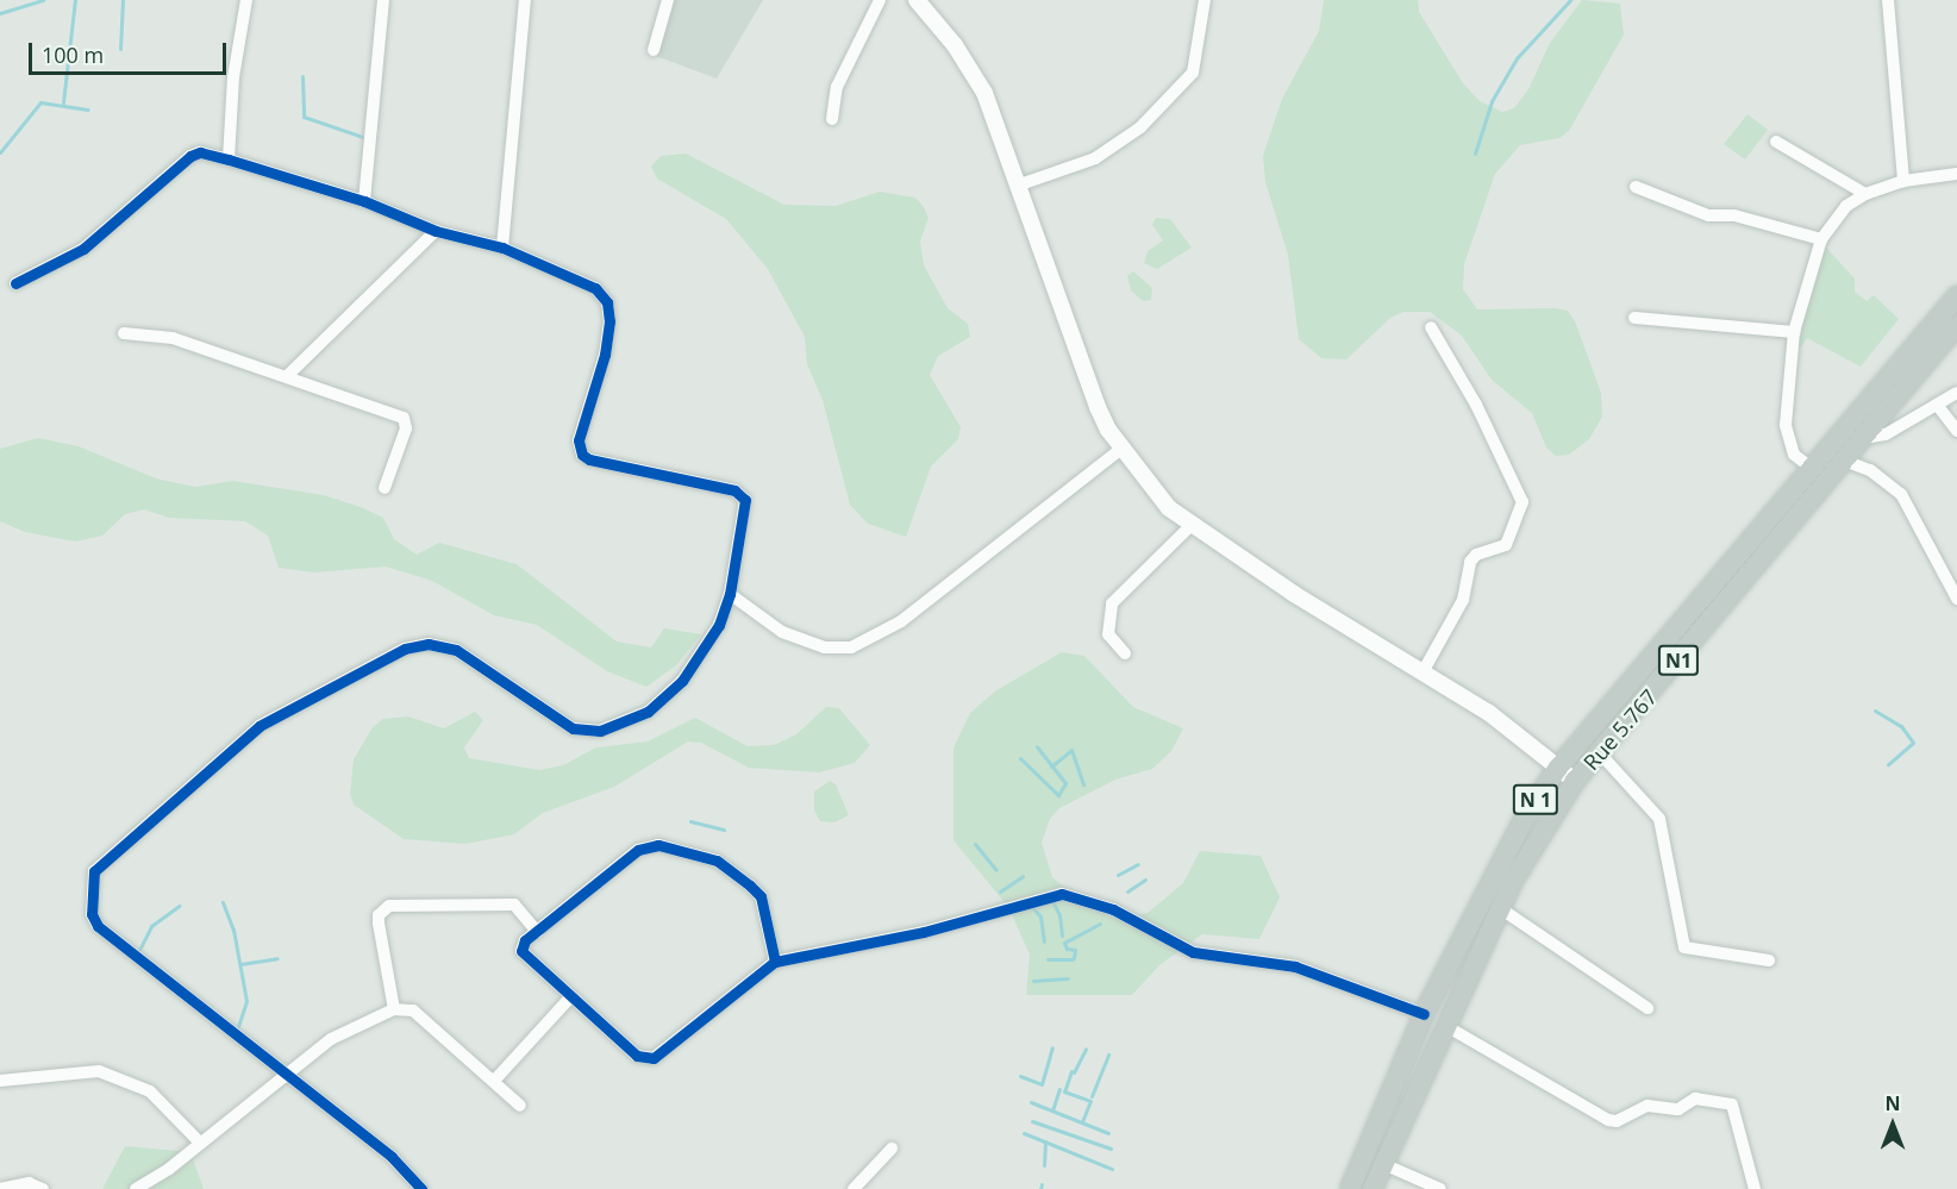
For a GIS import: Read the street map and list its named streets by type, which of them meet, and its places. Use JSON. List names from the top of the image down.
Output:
{
  "streets": {
    "highway": ["N1", "Rue 5.767", "N 1"]
  },
  "scale_bar": "100 m",
  "north": "top"
}
